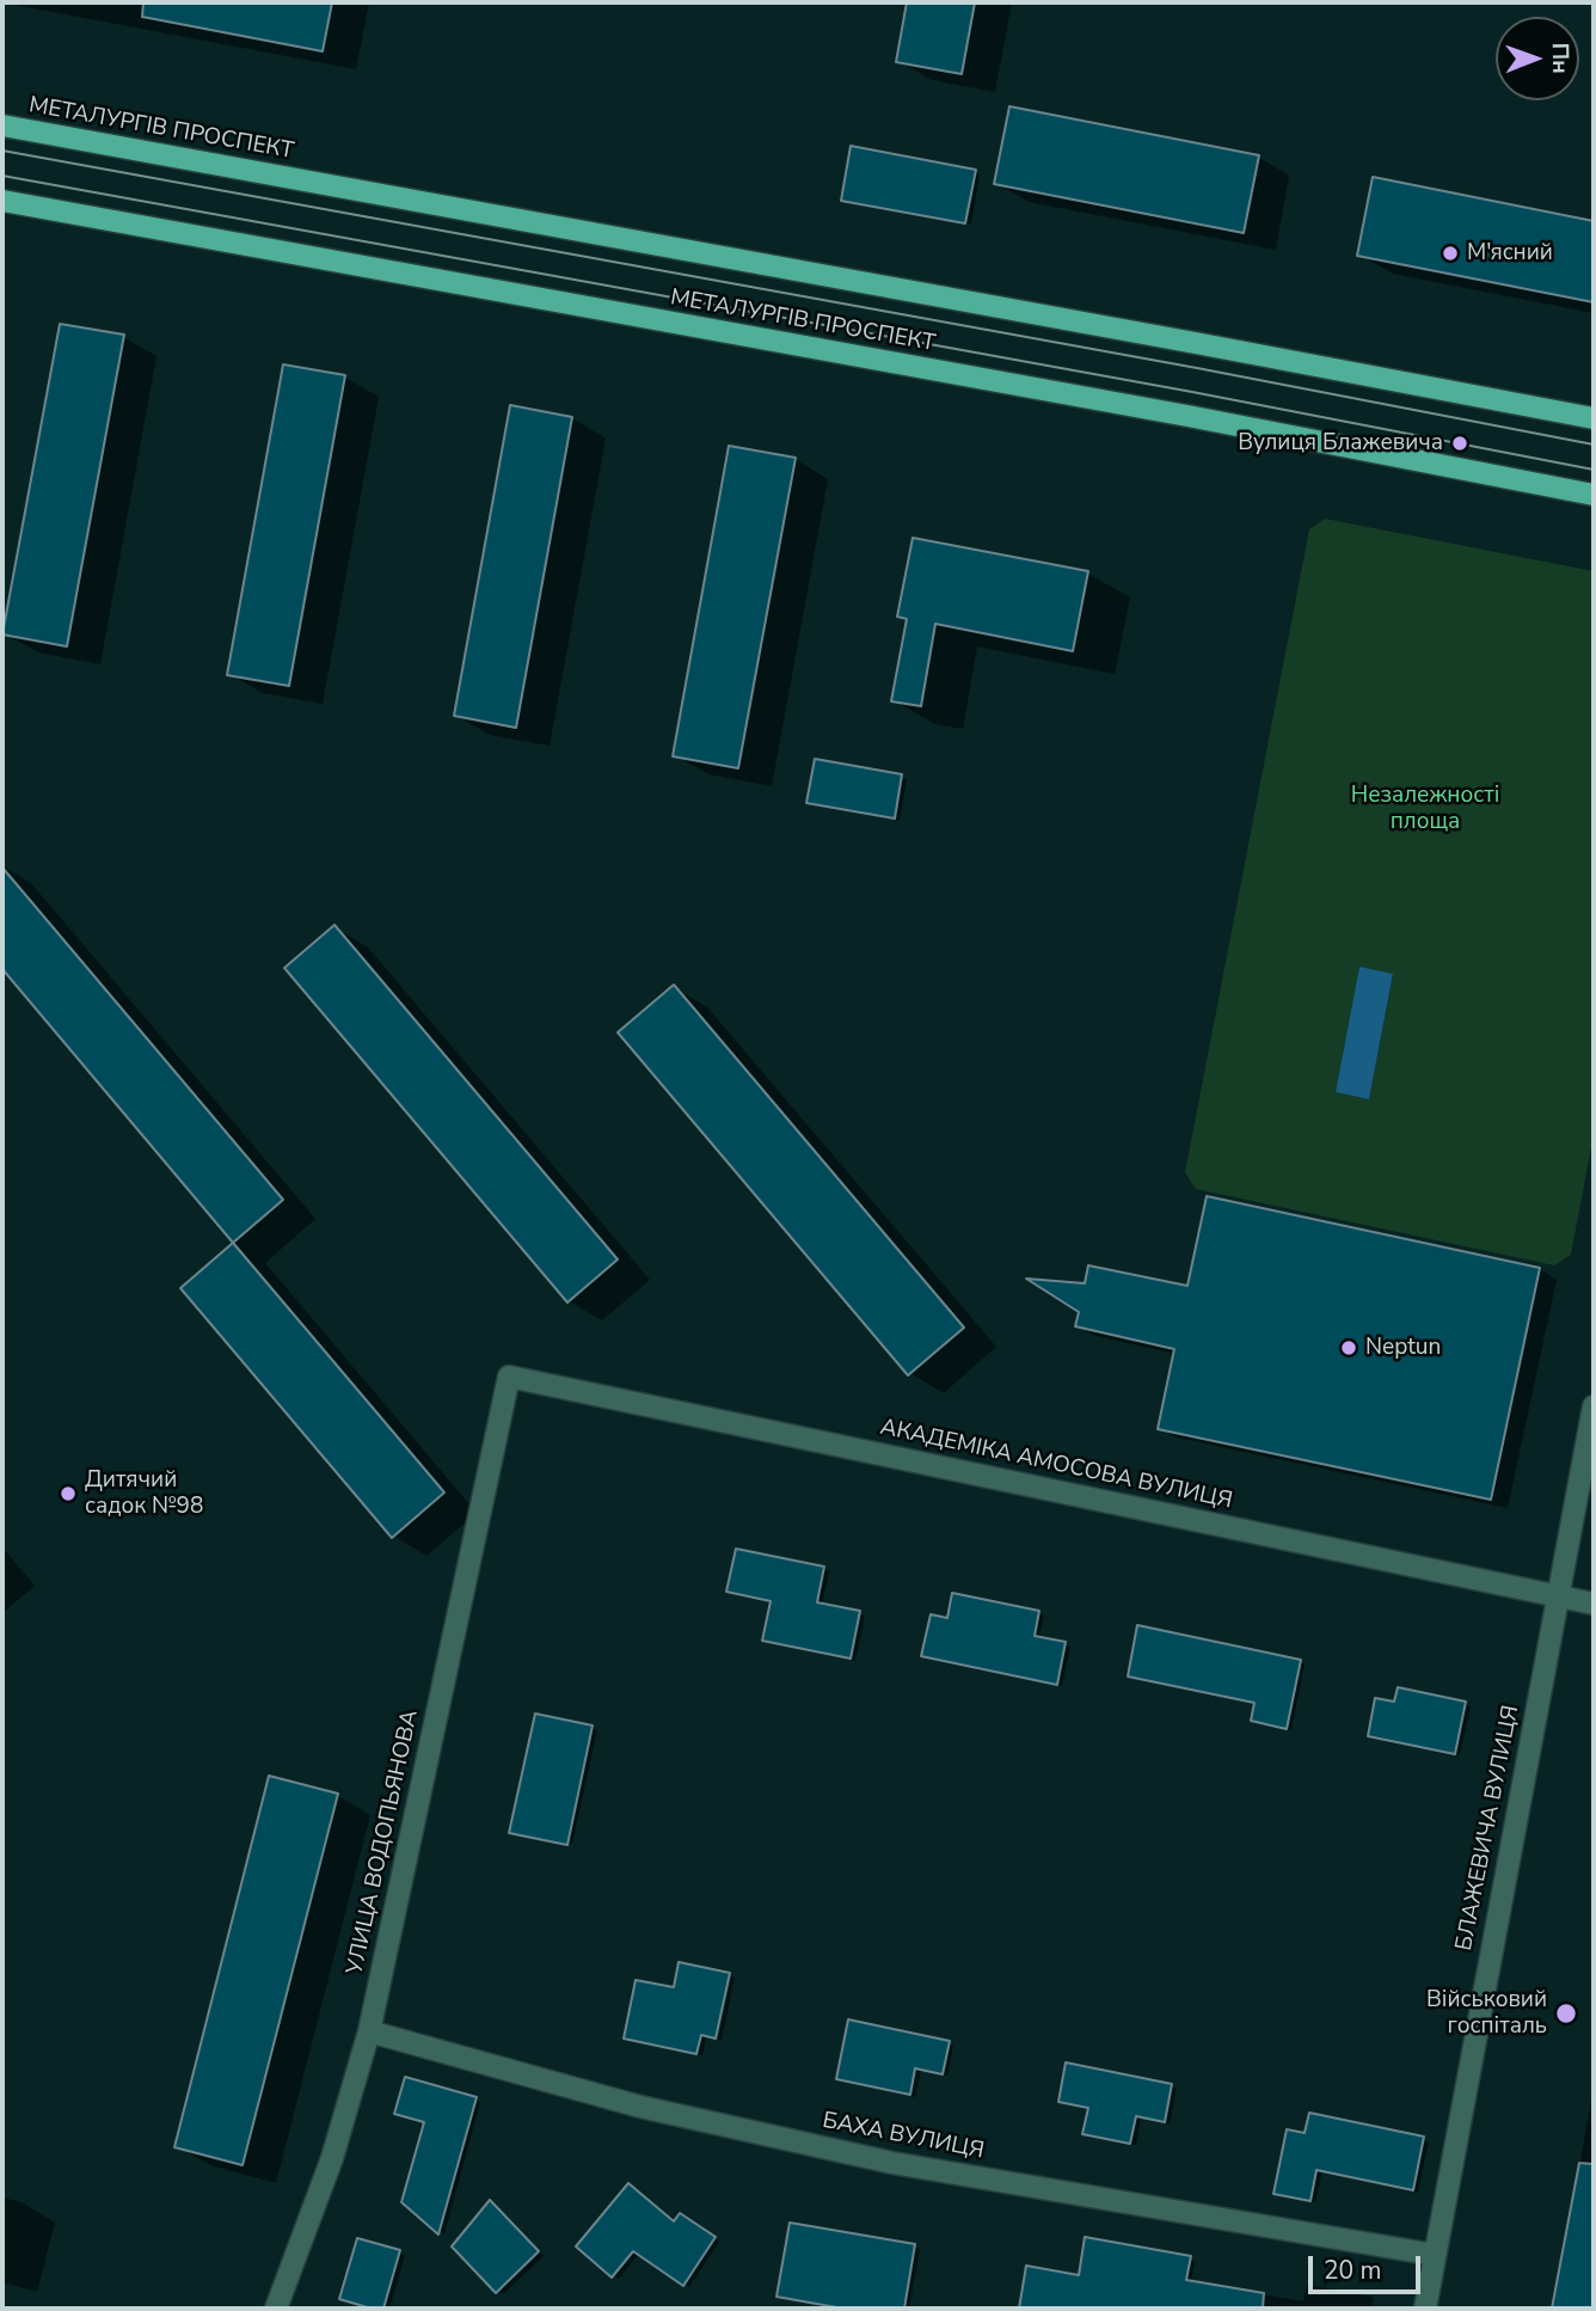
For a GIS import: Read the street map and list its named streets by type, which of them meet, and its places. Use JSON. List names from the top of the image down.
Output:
{
  "streets": {
    "main road": ["МЕТАЛУРГІВ ПРОСПЕКТ"],
    "street": [
      "АКАДЕМІКА АМОСОВА ВУЛИЦЯ",
      "БЛАЖЕВИЧА ВУЛИЦЯ",
      "УЛИЦА ВОДОПЬЯНОВА",
      "БАХА ВУЛИЦЯ"
    ]
  },
  "crossings": [
    ["АКАДЕМІКА АМОСОВА ВУЛИЦЯ", "БЛАЖЕВИЧА ВУЛИЦЯ"],
    ["АКАДЕМІКА АМОСОВА ВУЛИЦЯ", "УЛИЦА ВОДОПЬЯНОВА"],
    ["БЛАЖЕВИЧА ВУЛИЦЯ", "БАХА ВУЛИЦЯ"],
    ["УЛИЦА ВОДОПЬЯНОВА", "БАХА ВУЛИЦЯ"]
  ],
  "parks": ["Незалежності площа"],
  "places": [
    "М'ясний",
    "Вулиця Блажевича",
    "Neptun",
    "Дитячий садок №98",
    "Військовий госпіталь"
  ],
  "scale_bar": "20 m",
  "north": "right"
}
